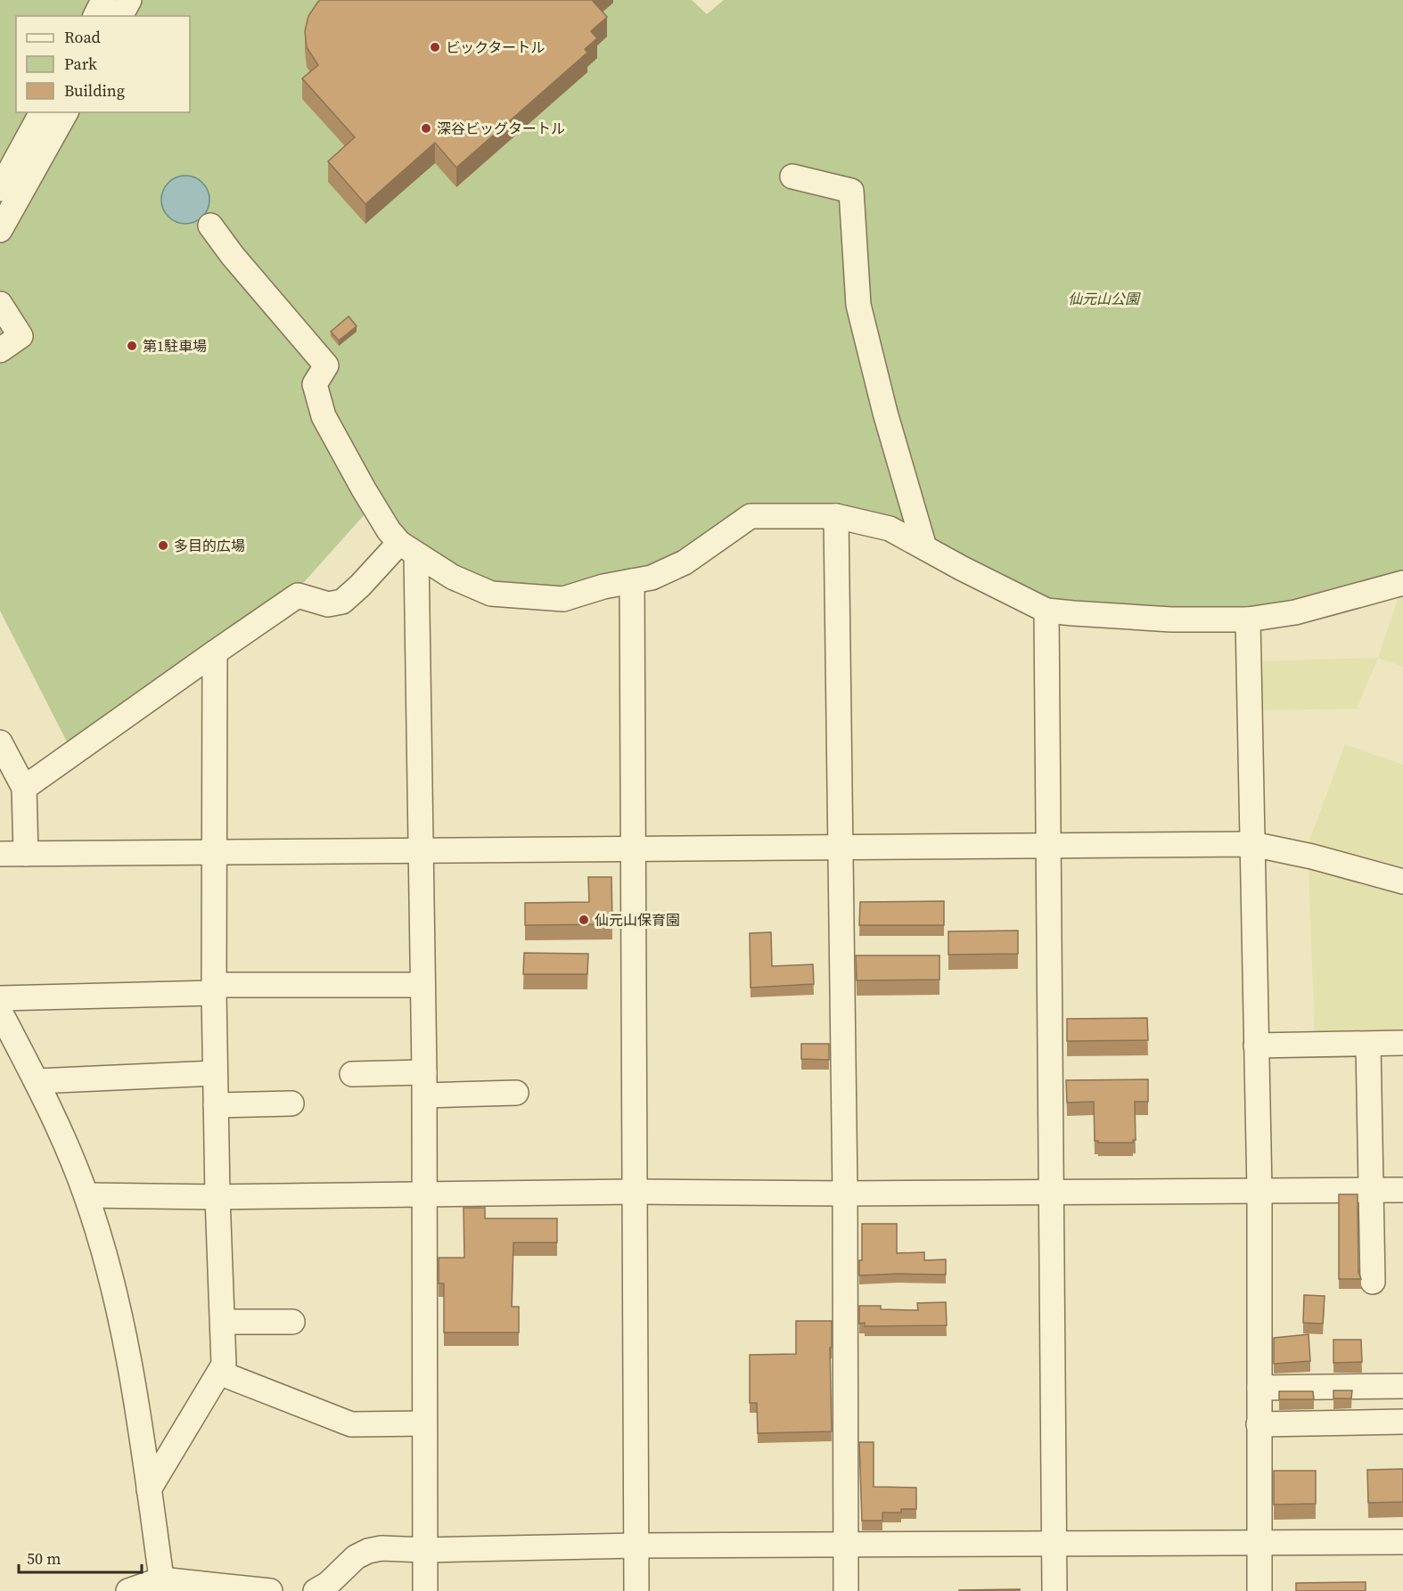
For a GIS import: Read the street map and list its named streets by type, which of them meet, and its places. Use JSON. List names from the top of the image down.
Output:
{
  "parks": ["仙元山公園"],
  "places": [
    "ビックタートル",
    "深谷ビッグタートル",
    "第1駐車場",
    "多目的広場",
    "仙元山保育園"
  ],
  "legend": ["Road", "Park", "Building"],
  "scale_bar": "50 m"
}
